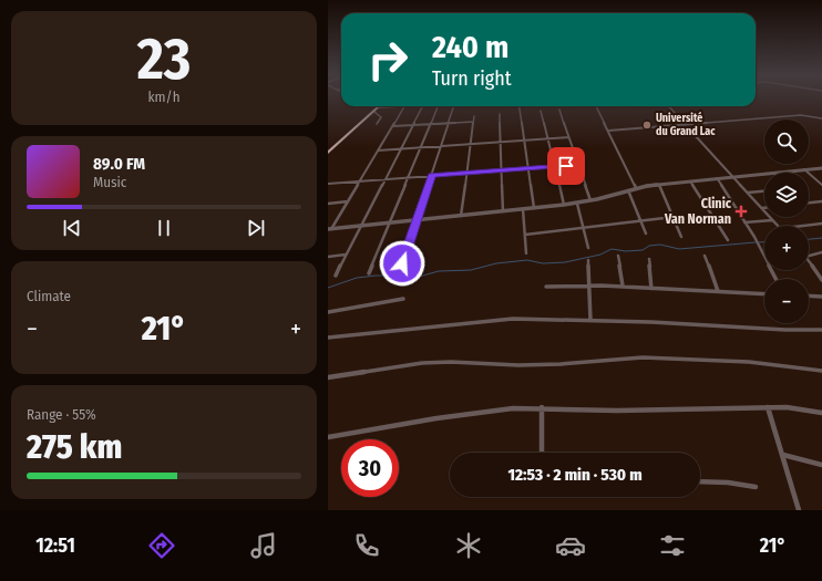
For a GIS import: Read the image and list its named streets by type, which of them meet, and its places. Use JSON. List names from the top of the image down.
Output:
{
  "places": {
    "other": ["Université du Grand Lac"],
    "health": ["Clinic Van Norman"]
  },
  "page": {
    "tile": [
      ["23", "km/h"],
      "Climate",
      ["Range · 55%", "275 km"]
    ],
    "turn": ["240 m", "Turn right"],
    "map_buttons": ["+", "−"],
    "song": ["89.0 FM", "Music"],
    "heat": ["−", "21°", "+"],
    "limit": "30",
    "trip": "12:53 · 2 min · 530 m",
    "tabs": ["12:51", "21°"]
  }
}
